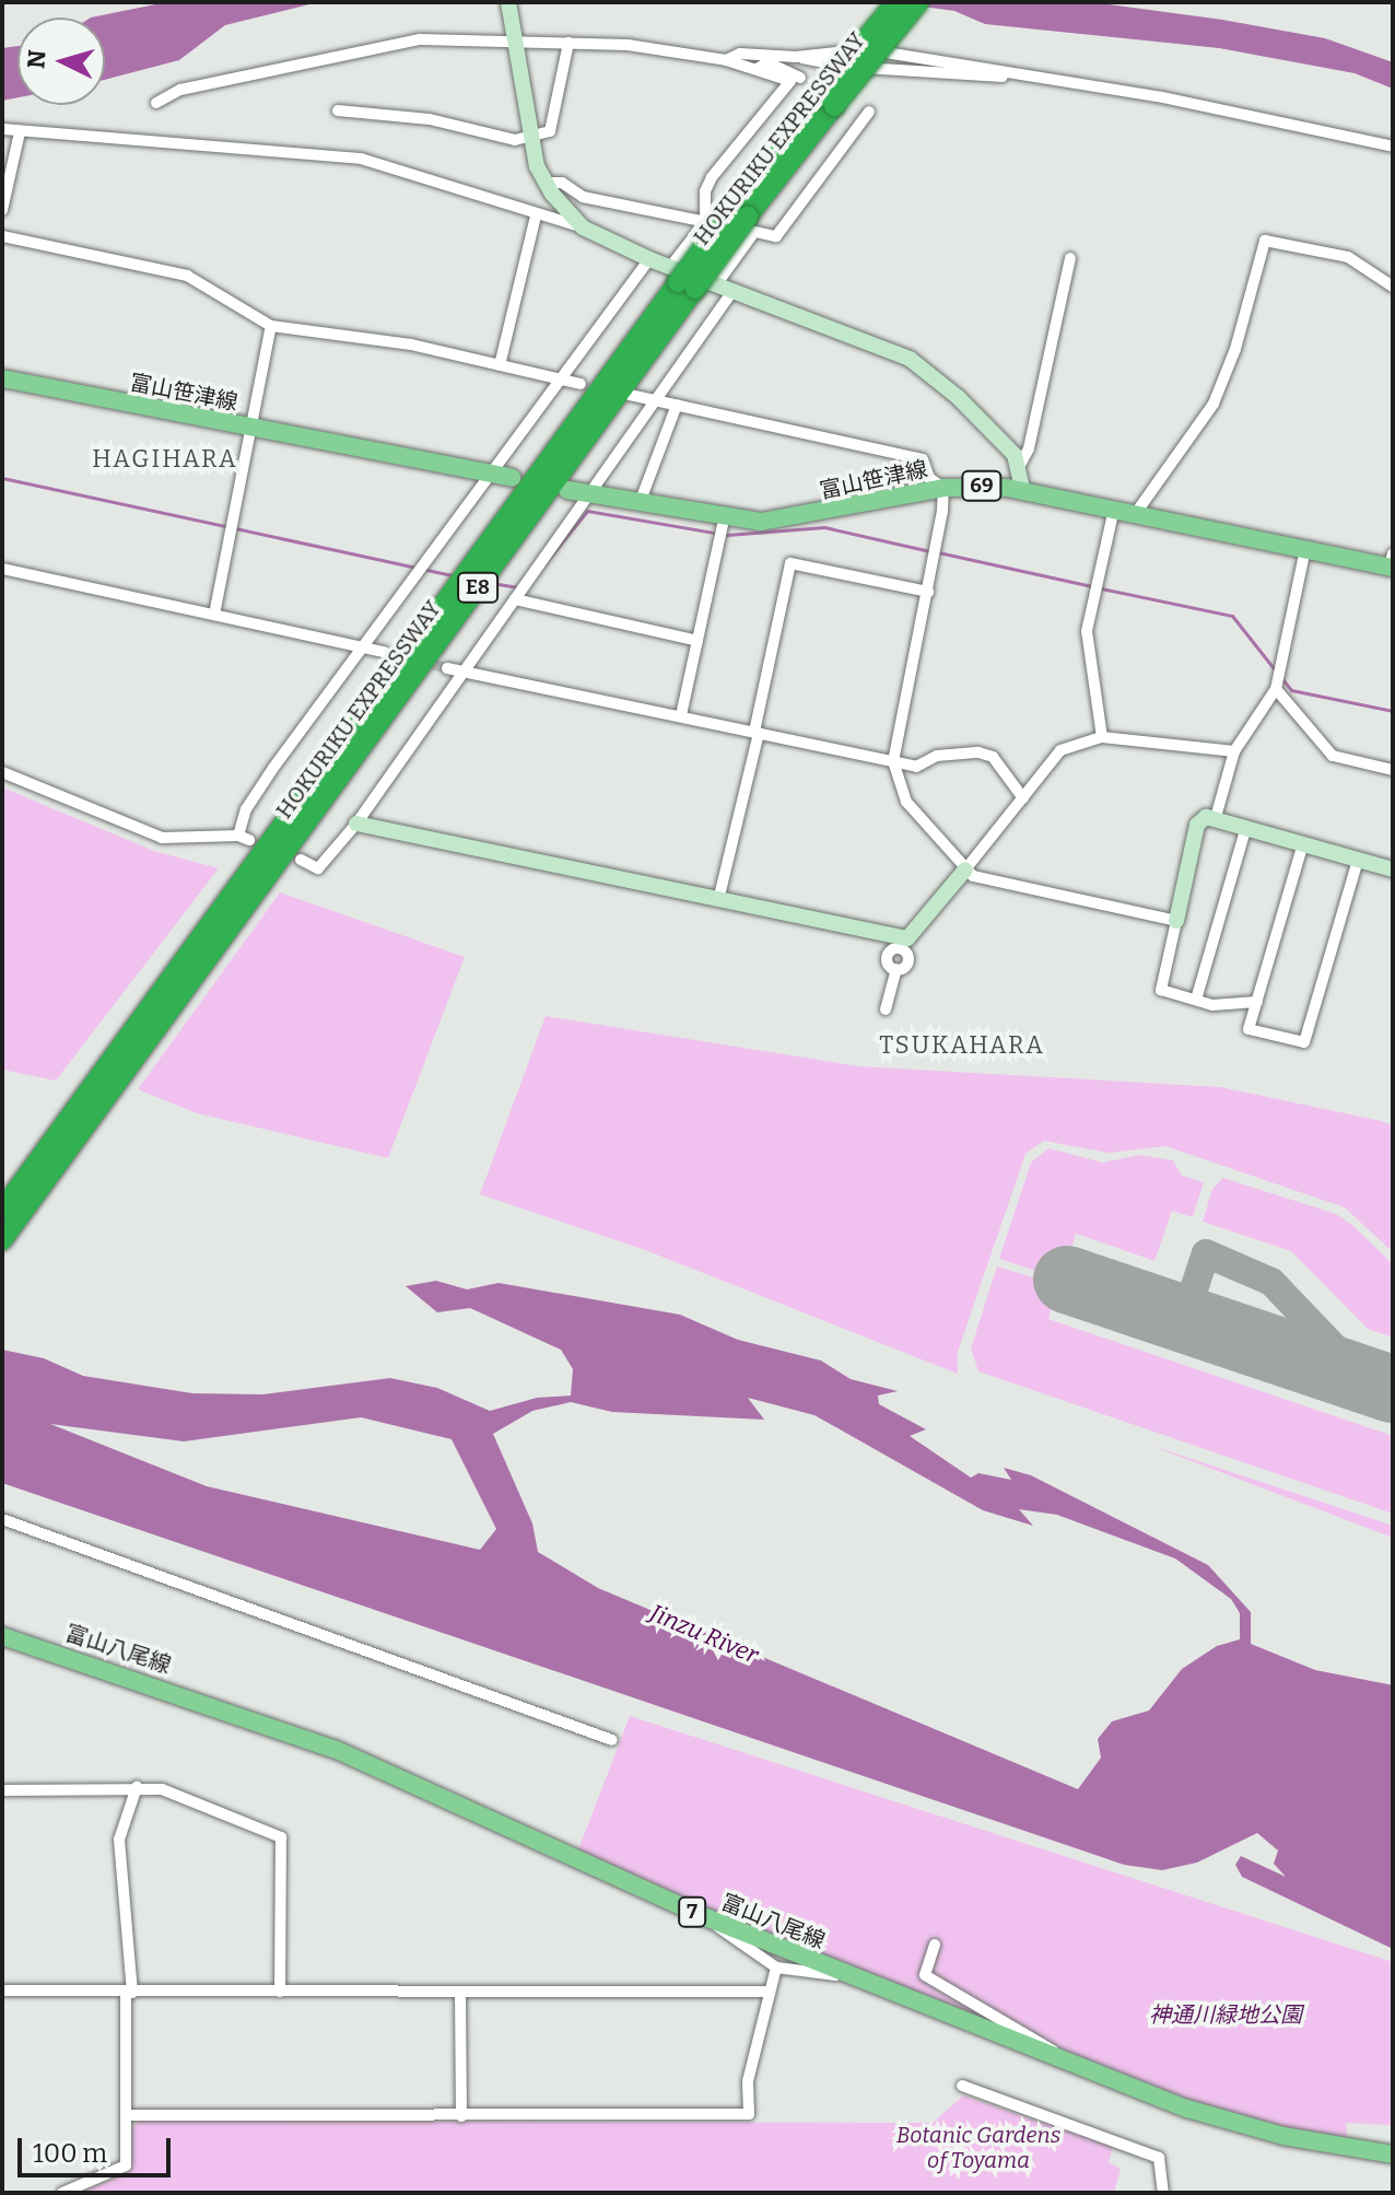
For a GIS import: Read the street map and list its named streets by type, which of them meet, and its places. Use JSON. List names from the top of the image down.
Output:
{
  "streets": {
    "highway": ["HOKURIKU EXPRESSWAY", "E8"],
    "main road": [
      "富山笹津線",
      "69",
      "富山八尾線",
      "7"
    ]
  },
  "districts": ["HAGIHARA", "TSUKAHARA"],
  "water": ["Jinzu River"],
  "parks": ["神通川緑地公園", "Botanic Gardens of Toyama"],
  "scale_bar": "100 m",
  "north": "left"
}
